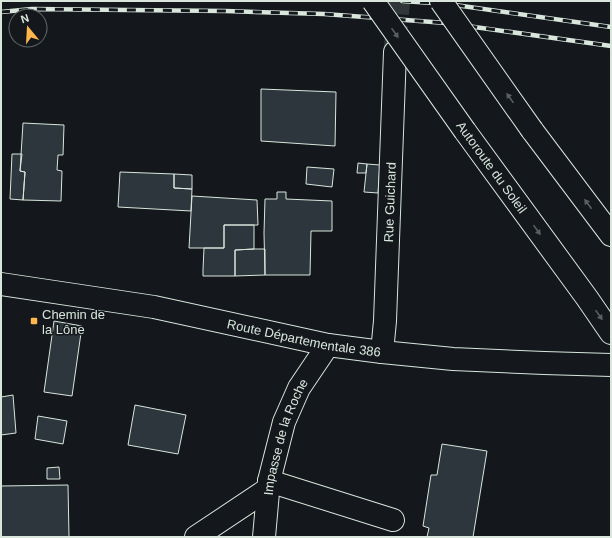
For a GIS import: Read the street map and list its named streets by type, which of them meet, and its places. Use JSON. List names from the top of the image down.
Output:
{
  "streets": {
    "main road": [
      "Autoroute du Soleil",
      "Rue Guichard",
      "Route Départementale 386",
      "Impasse de la Roche"
    ]
  },
  "crossings": [
    ["Rue Guichard", "Route Départementale 386"],
    ["Route Départementale 386", "Impasse de la Roche"]
  ],
  "places": {
    "transit": ["Chemin de la Lône"]
  },
  "north": "top"
}
